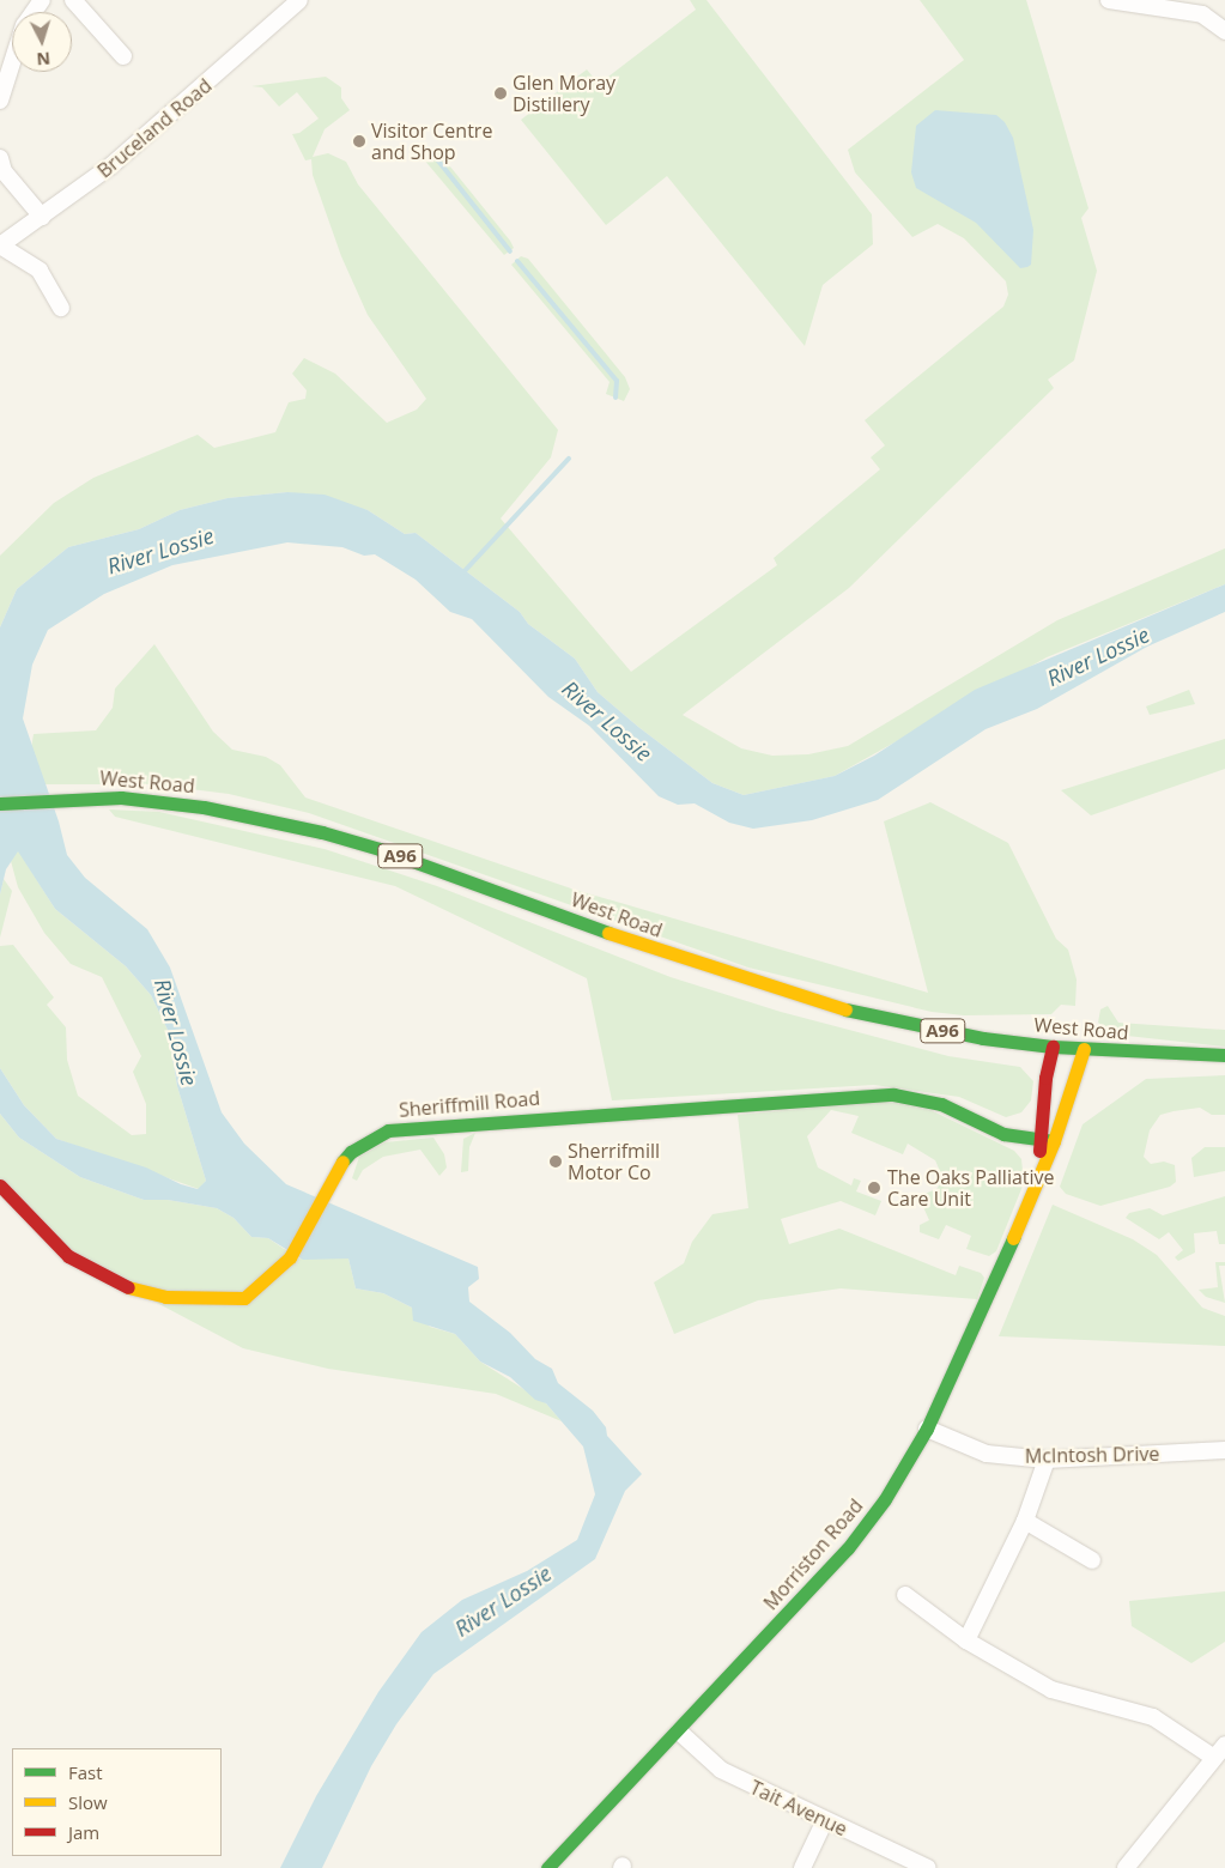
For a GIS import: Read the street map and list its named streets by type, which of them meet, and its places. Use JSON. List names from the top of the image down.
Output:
{
  "streets": {
    "main road": [
      "West Road",
      "A96",
      "Sheriffmill Road",
      "Morriston Road"
    ],
    "street": ["Bruceland Road", "McIntosh Drive", "Tait Avenue"]
  },
  "crossings": [
    ["West Road", "Morriston Road"],
    ["Sheriffmill Road", "Morriston Road"],
    ["McIntosh Drive", "Morriston Road"],
    ["Morriston Road", "Tait Avenue"]
  ],
  "water": ["River Lossie"],
  "places": [
    "Glen Moray Distillery",
    "Visitor Centre and Shop",
    "Sherrifmill Motor Co",
    "The Oaks Palliative Care Unit"
  ],
  "legend": ["Fast", "Slow", "Jam"],
  "north": "bottom"
}
